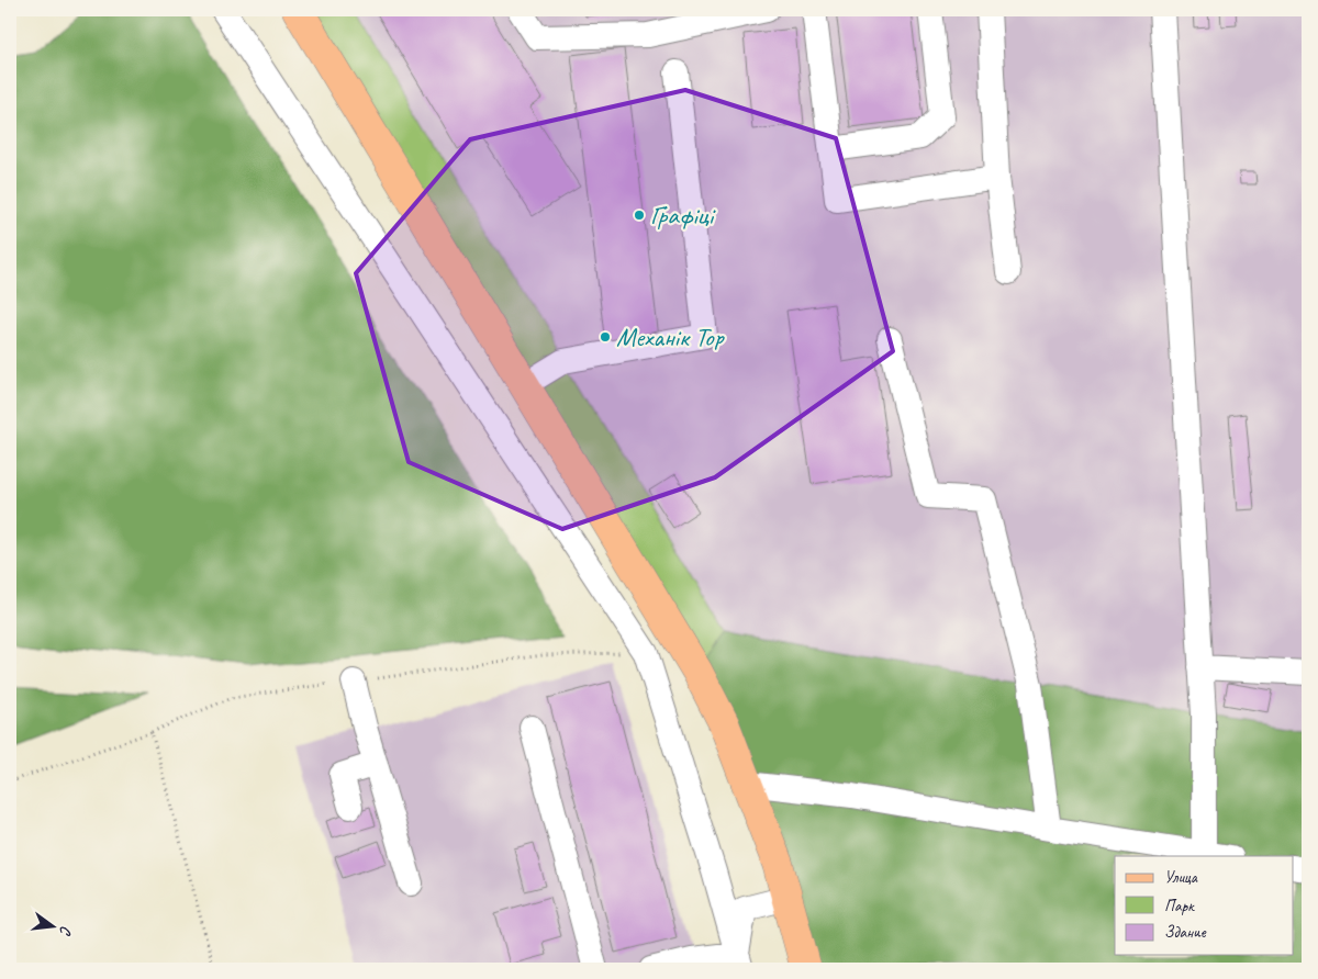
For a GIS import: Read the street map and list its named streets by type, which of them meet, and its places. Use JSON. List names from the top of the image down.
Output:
{
  "places": ["Графіці", "Механік Тор"],
  "legend": ["Улица", "Парк", "Здание"],
  "north": "right"
}
